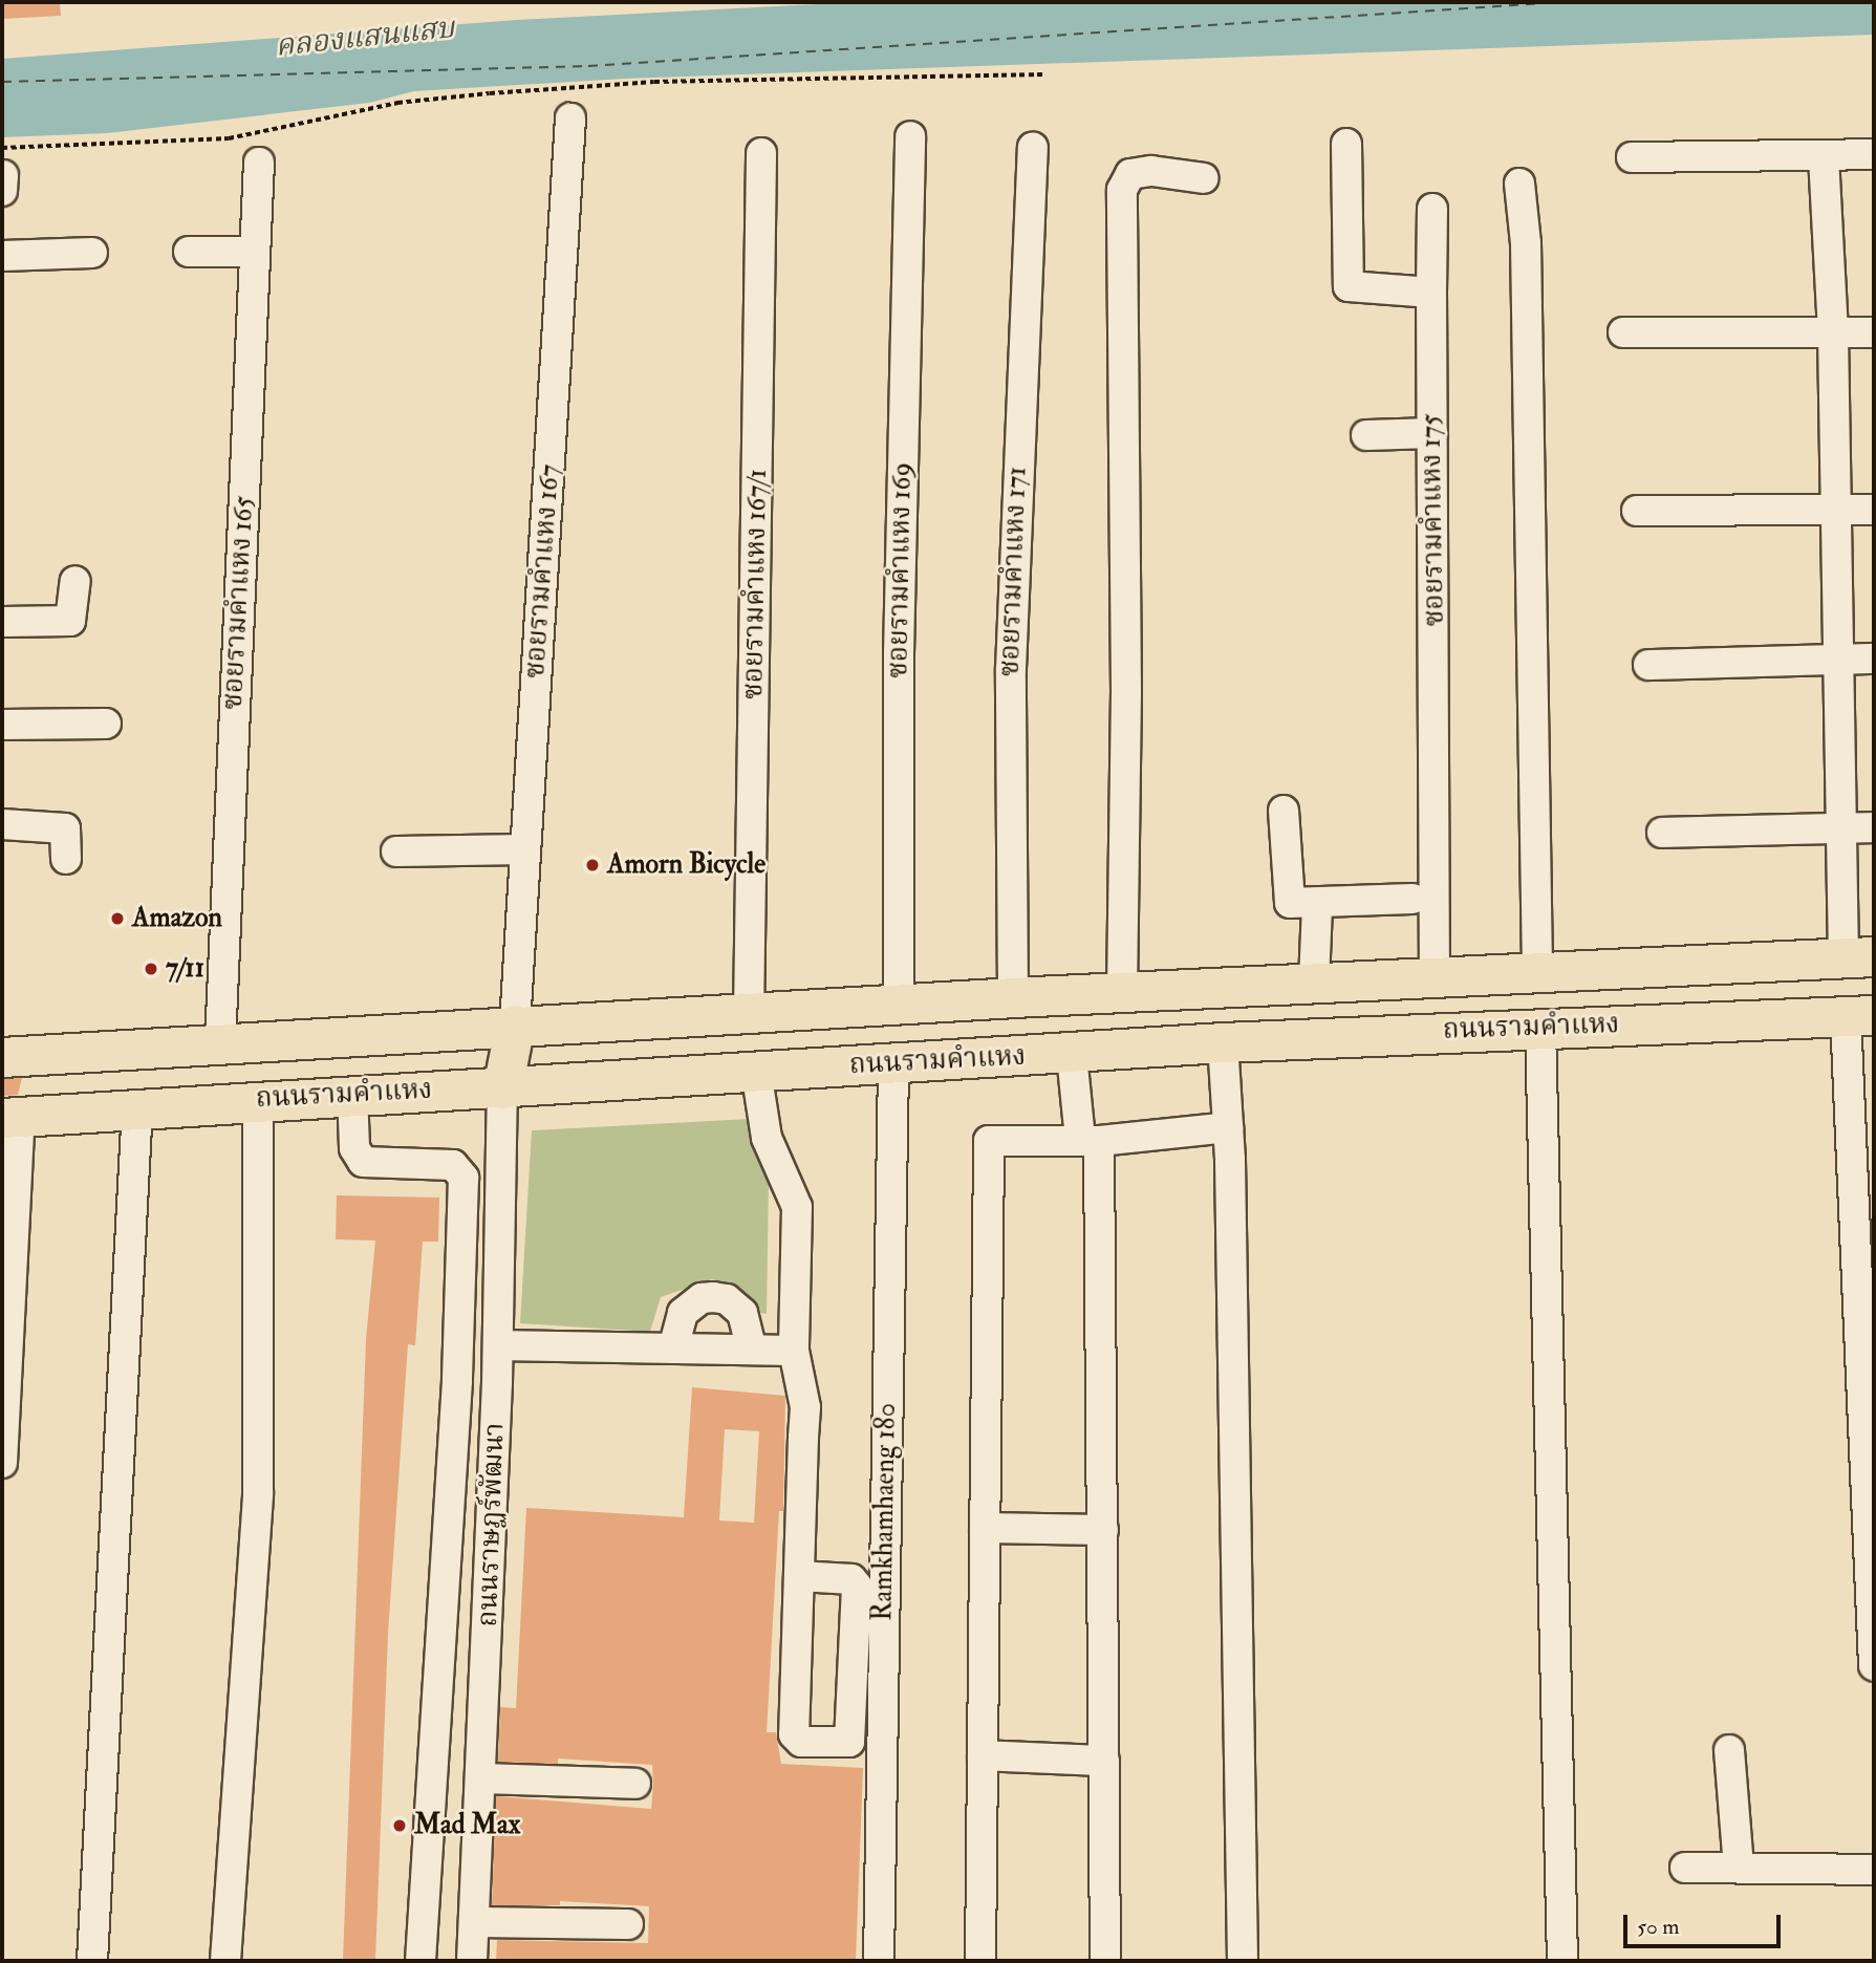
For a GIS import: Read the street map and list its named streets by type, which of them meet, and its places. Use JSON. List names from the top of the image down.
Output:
{
  "streets": {
    "main road": ["ถนนรามคำแหง"],
    "street": [
      "ซอยรามคำแหง 175",
      "ซอยรามคำแหง 169",
      "ซอยรามคำแหง 167",
      "ซอยรามคำแหง 171",
      "ซอยรามคำแหง 167/1",
      "ซอยรามคำแหง 165",
      "Ramkhamhaeng 180",
      "ถนนราษฏร์พัฒนา"
    ]
  },
  "crossings": [
    ["ซอยรามคำแหง 175", "ถนนรามคำแหง"],
    ["ซอยรามคำแหง 169", "ถนนรามคำแหง"],
    ["ซอยรามคำแหง 167", "ถนนรามคำแหง"],
    ["ซอยรามคำแหง 171", "ถนนรามคำแหง"],
    ["ซอยรามคำแหง 167/1", "ถนนรามคำแหง"],
    ["ซอยรามคำแหง 165", "ถนนรามคำแหง"],
    ["ถนนรามคำแหง", "Ramkhamhaeng 180"],
    ["ถนนรามคำแหง", "ถนนราษฏร์พัฒนา"]
  ],
  "water": ["คลองแสนแสบ"],
  "places": [
    "Amorn Bicycle",
    "Amazon",
    "7/11",
    "Mad Max"
  ],
  "scale_bar": "50 m"
}
